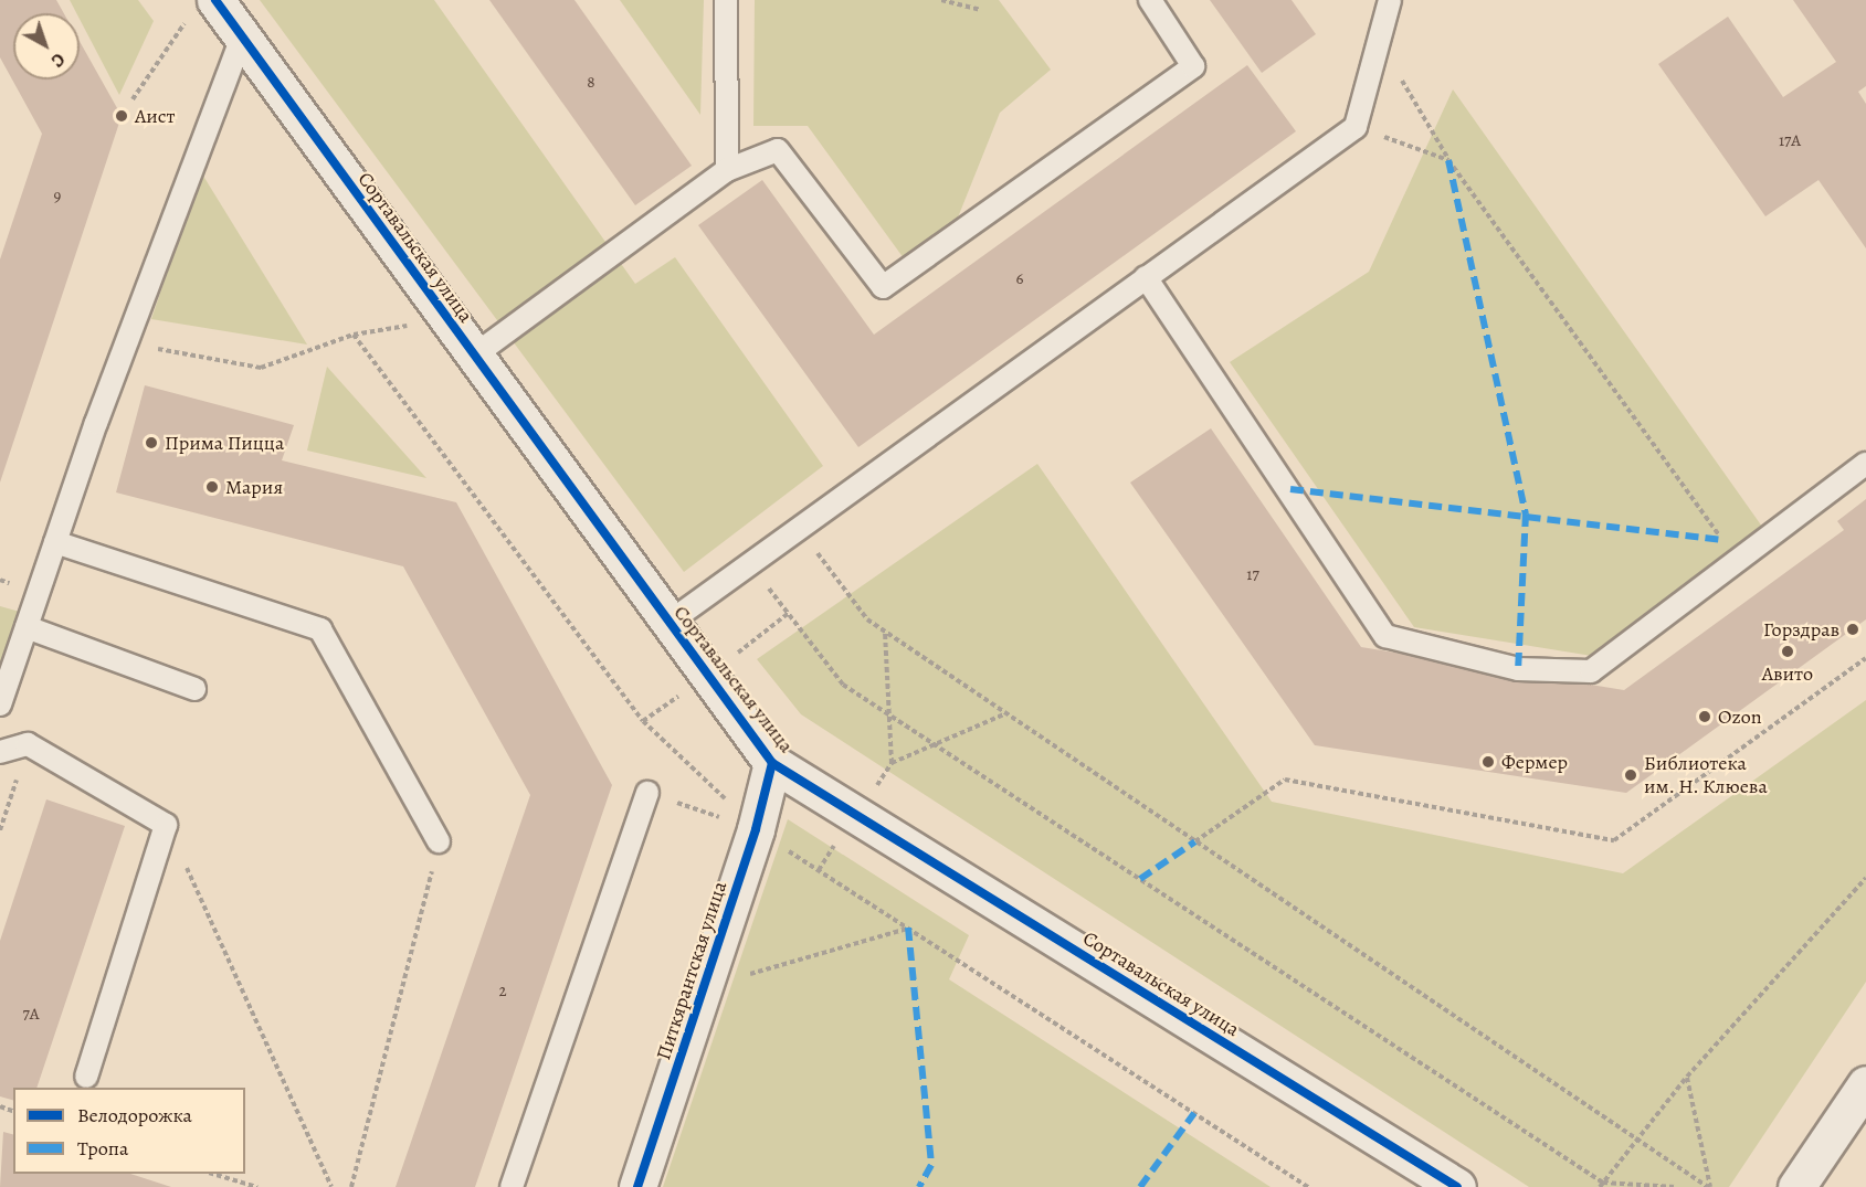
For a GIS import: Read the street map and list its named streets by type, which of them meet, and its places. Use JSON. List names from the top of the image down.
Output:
{
  "streets": {
    "street": ["Сортавальская улица", "Питкярантская улица"]
  },
  "crossings": [
    ["Сортавальская улица", "Питкярантская улица"]
  ],
  "places": [
    "Аист",
    "Прима Пицца",
    "Мария",
    "Горздрав",
    "Авито",
    "Ozon",
    "Фермер",
    "Библиотека им. Н. Клюева"
  ],
  "house_numbers": [
    "8",
    "17А",
    "9",
    "6",
    "17",
    "2",
    "7А"
  ],
  "legend": ["Велодорожка", "Тропа"],
  "north": "bottom right"
}
